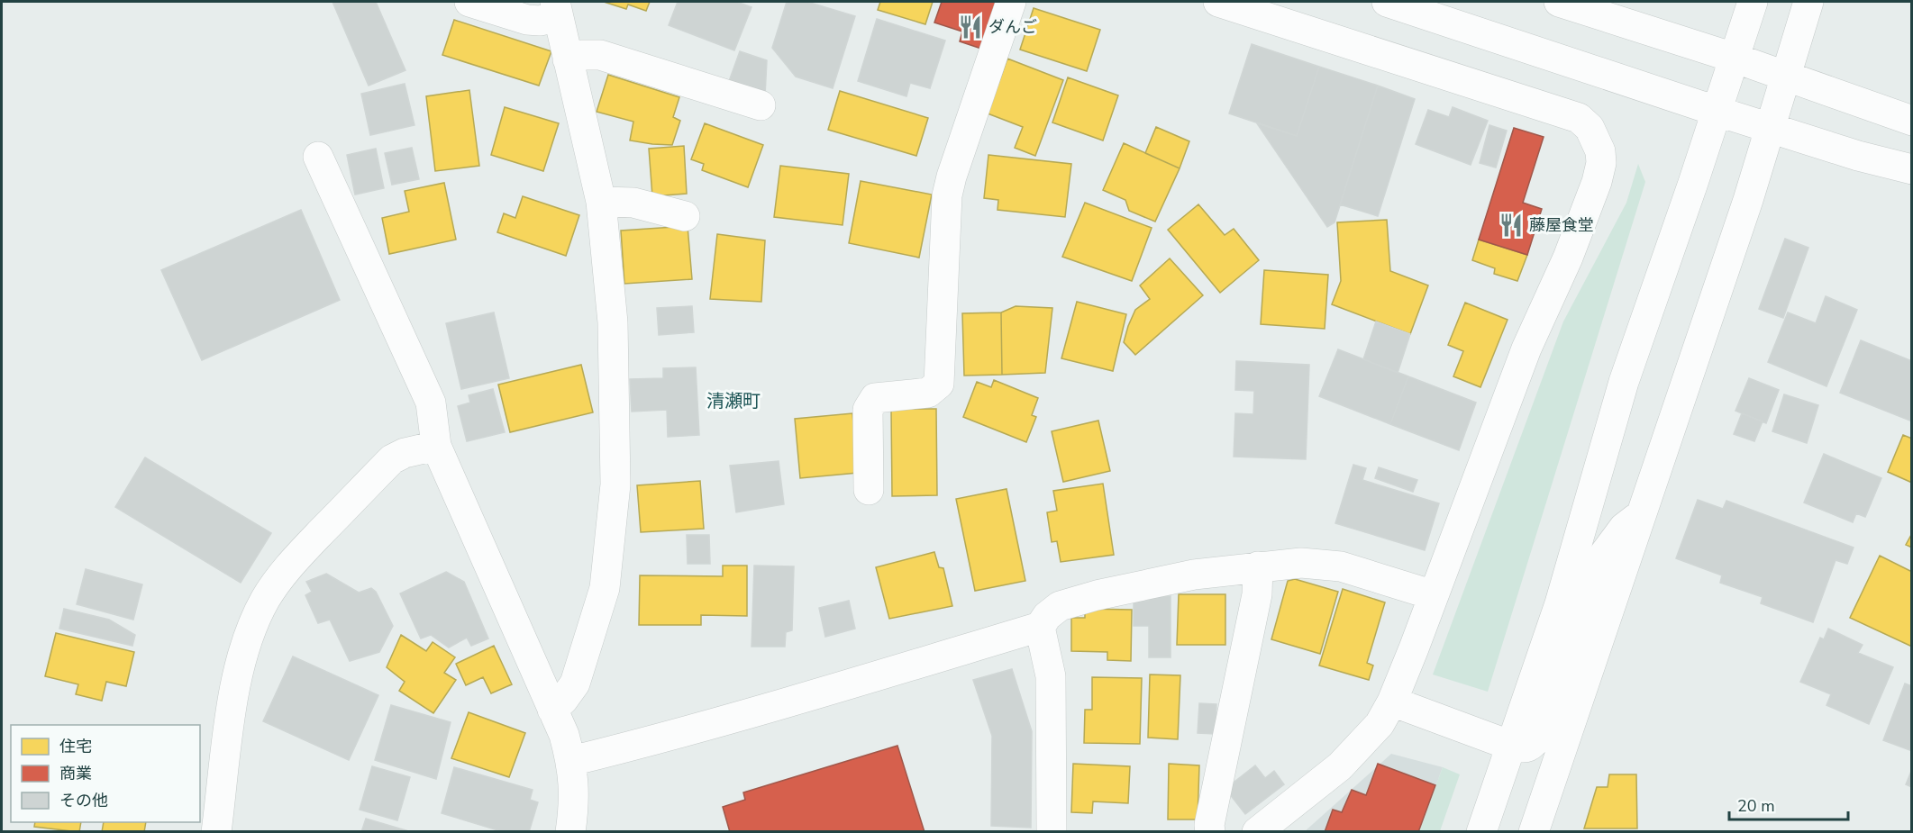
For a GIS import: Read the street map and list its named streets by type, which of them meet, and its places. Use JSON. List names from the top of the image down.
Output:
{
  "districts": ["清瀬町"],
  "places": {
    "restaurant": ["ダんご", "藤屋食堂"]
  },
  "legend": ["住宅", "商業", "その他"],
  "scale_bar": "20 m"
}
